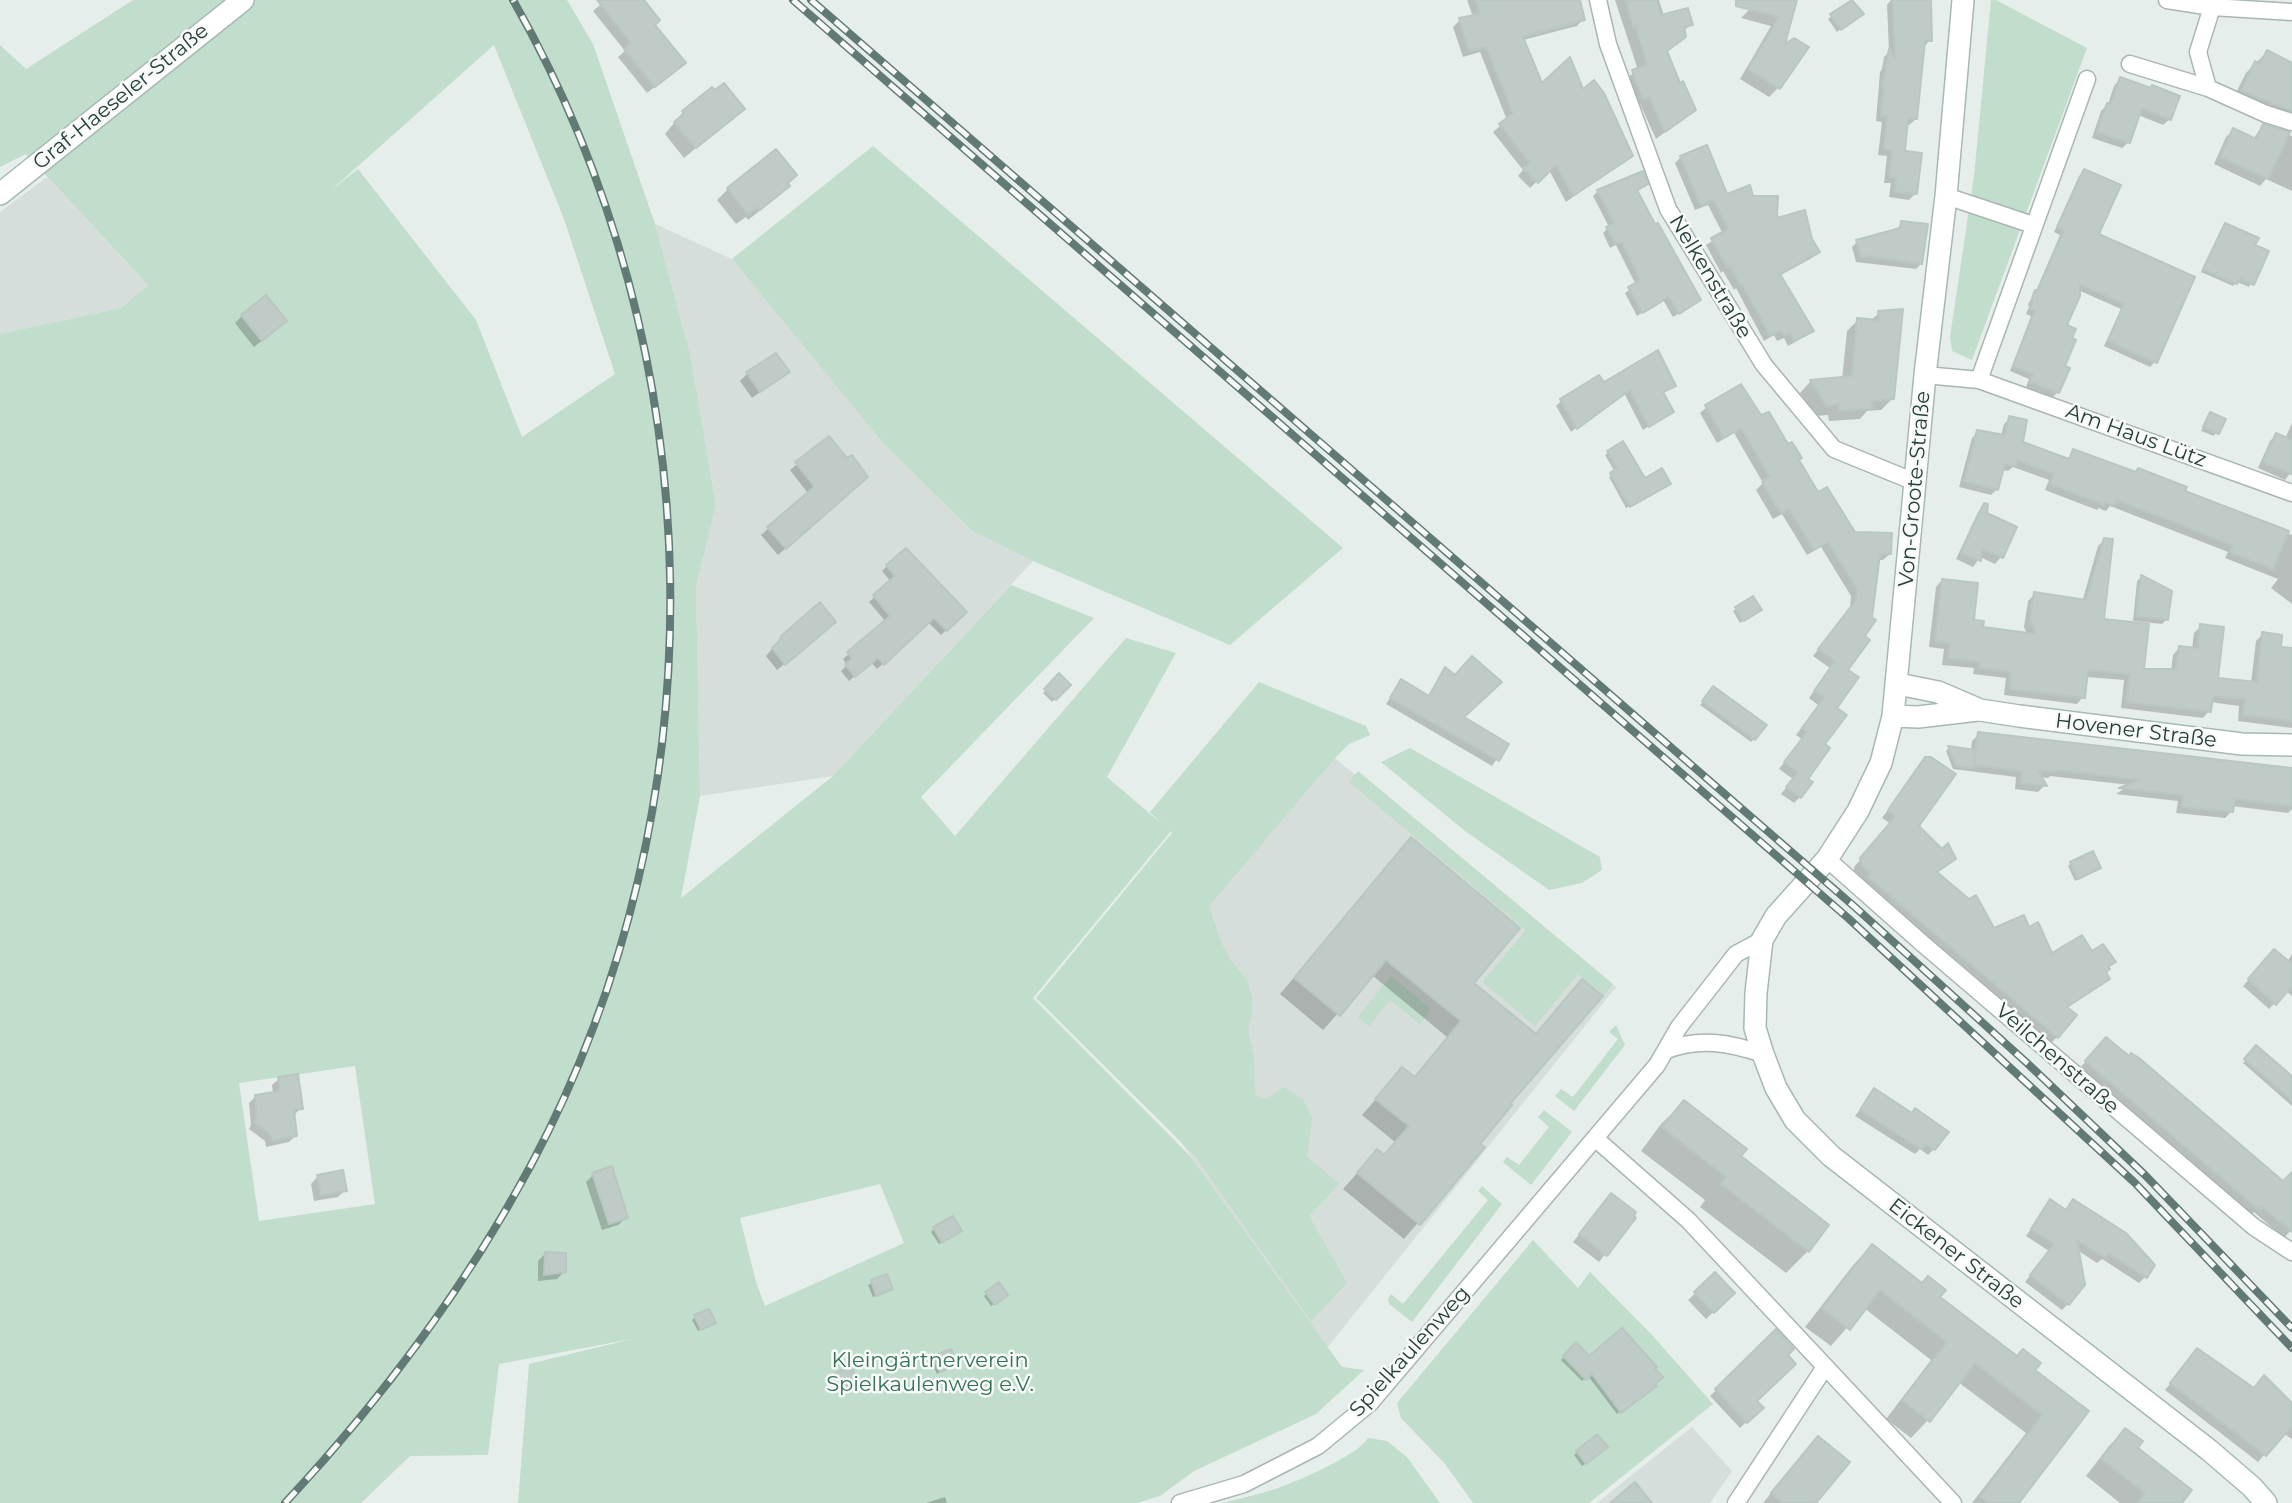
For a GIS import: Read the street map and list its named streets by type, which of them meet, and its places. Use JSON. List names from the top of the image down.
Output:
{
  "streets": {
    "street": [
      "Graf-Haeseler-Straße",
      "Nelkenstraße",
      "Am Haus Lütz",
      "Von-Groote-Straße",
      "Hovener Straße",
      "Veilchenstraße",
      "Eickener Straße",
      "Spielkaulenweg"
    ]
  },
  "crossings": [
    ["Nelkenstraße", "Von-Groote-Straße"],
    ["Am Haus Lütz", "Von-Groote-Straße"],
    ["Von-Groote-Straße", "Hovener Straße"],
    ["Von-Groote-Straße", "Veilchenstraße"],
    ["Von-Groote-Straße", "Eickener Straße"],
    ["Von-Groote-Straße", "Spielkaulenweg"],
    ["Eickener Straße", "Spielkaulenweg"]
  ],
  "parks": ["Kleingärtnerverein Spielkaulenweg e.V."]
}
